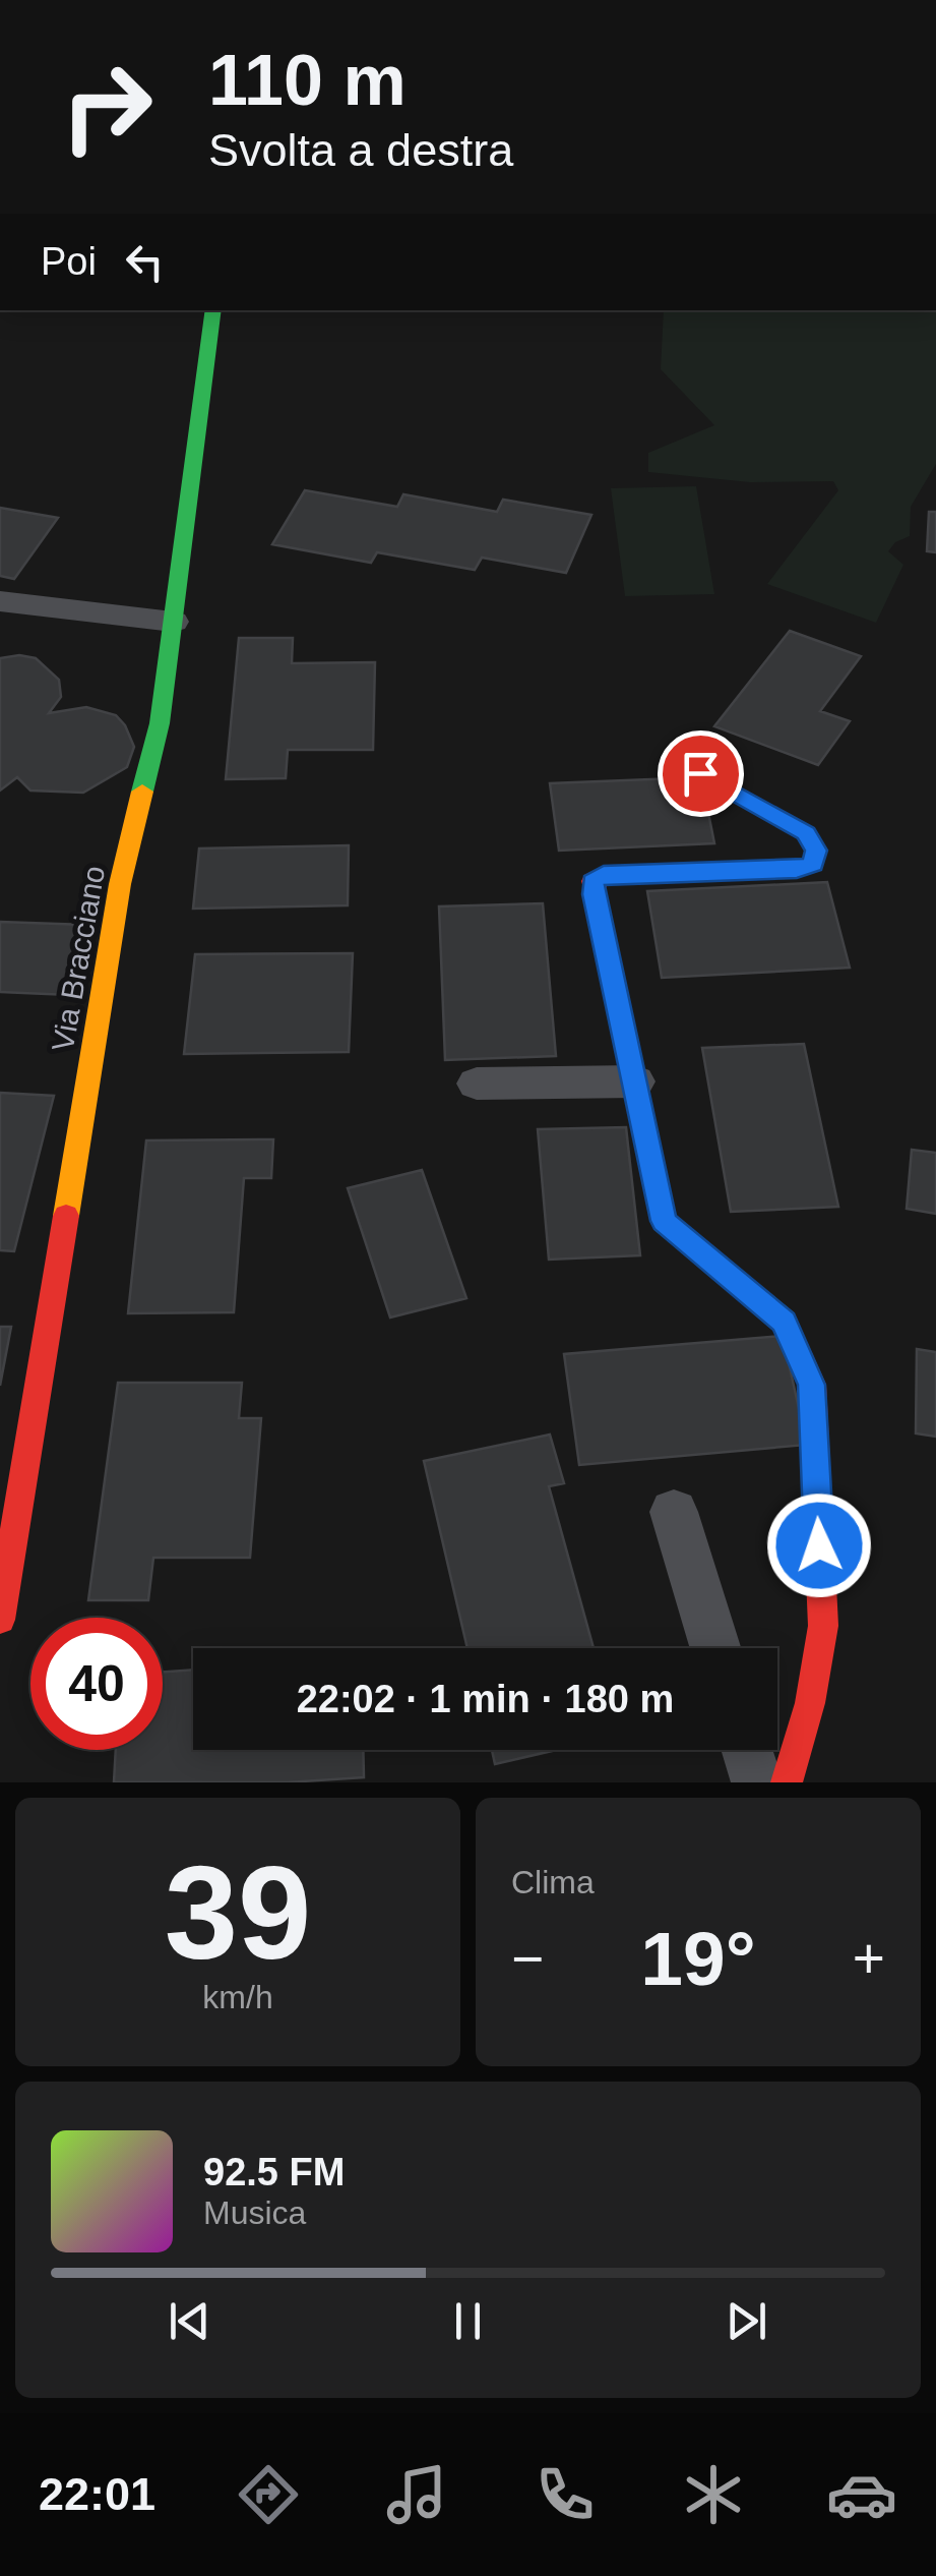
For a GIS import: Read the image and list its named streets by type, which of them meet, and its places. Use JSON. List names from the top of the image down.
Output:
{
  "streets": {
    "street": ["Via Bracciano"]
  },
  "page": {
    "turn": ["110 m", "Svolta a destra"],
    "then": "Poi",
    "limit": "40",
    "trip": "22:02 · 1 min · 180 m",
    "tile": [
      ["39", "km/h"],
      "Clima"
    ],
    "heat": ["−", "19°", "+"],
    "song": ["92.5 FM", "Musica"],
    "tabs": "22:01"
  }
}
